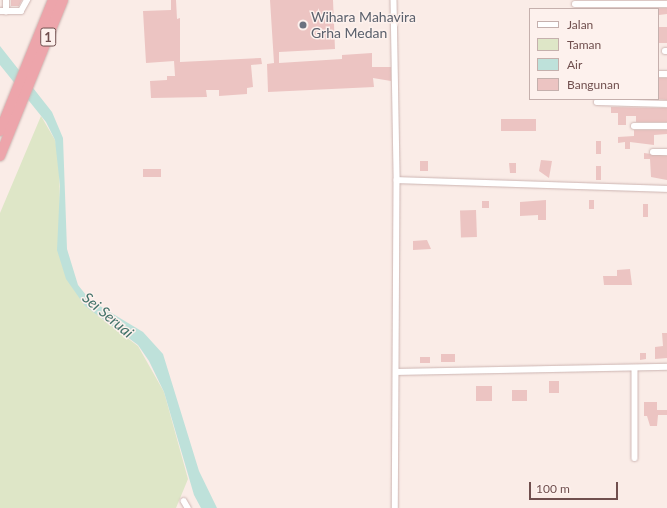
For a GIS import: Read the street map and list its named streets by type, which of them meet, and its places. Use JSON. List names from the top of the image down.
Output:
{
  "streets": {
    "highway": ["1"]
  },
  "water": ["Sei Seruai"],
  "places": ["Wihara Mahavira Grha Medan"],
  "legend": [
    "Jalan",
    "Taman",
    "Air",
    "Bangunan"
  ],
  "scale_bar": "100 m"
}
